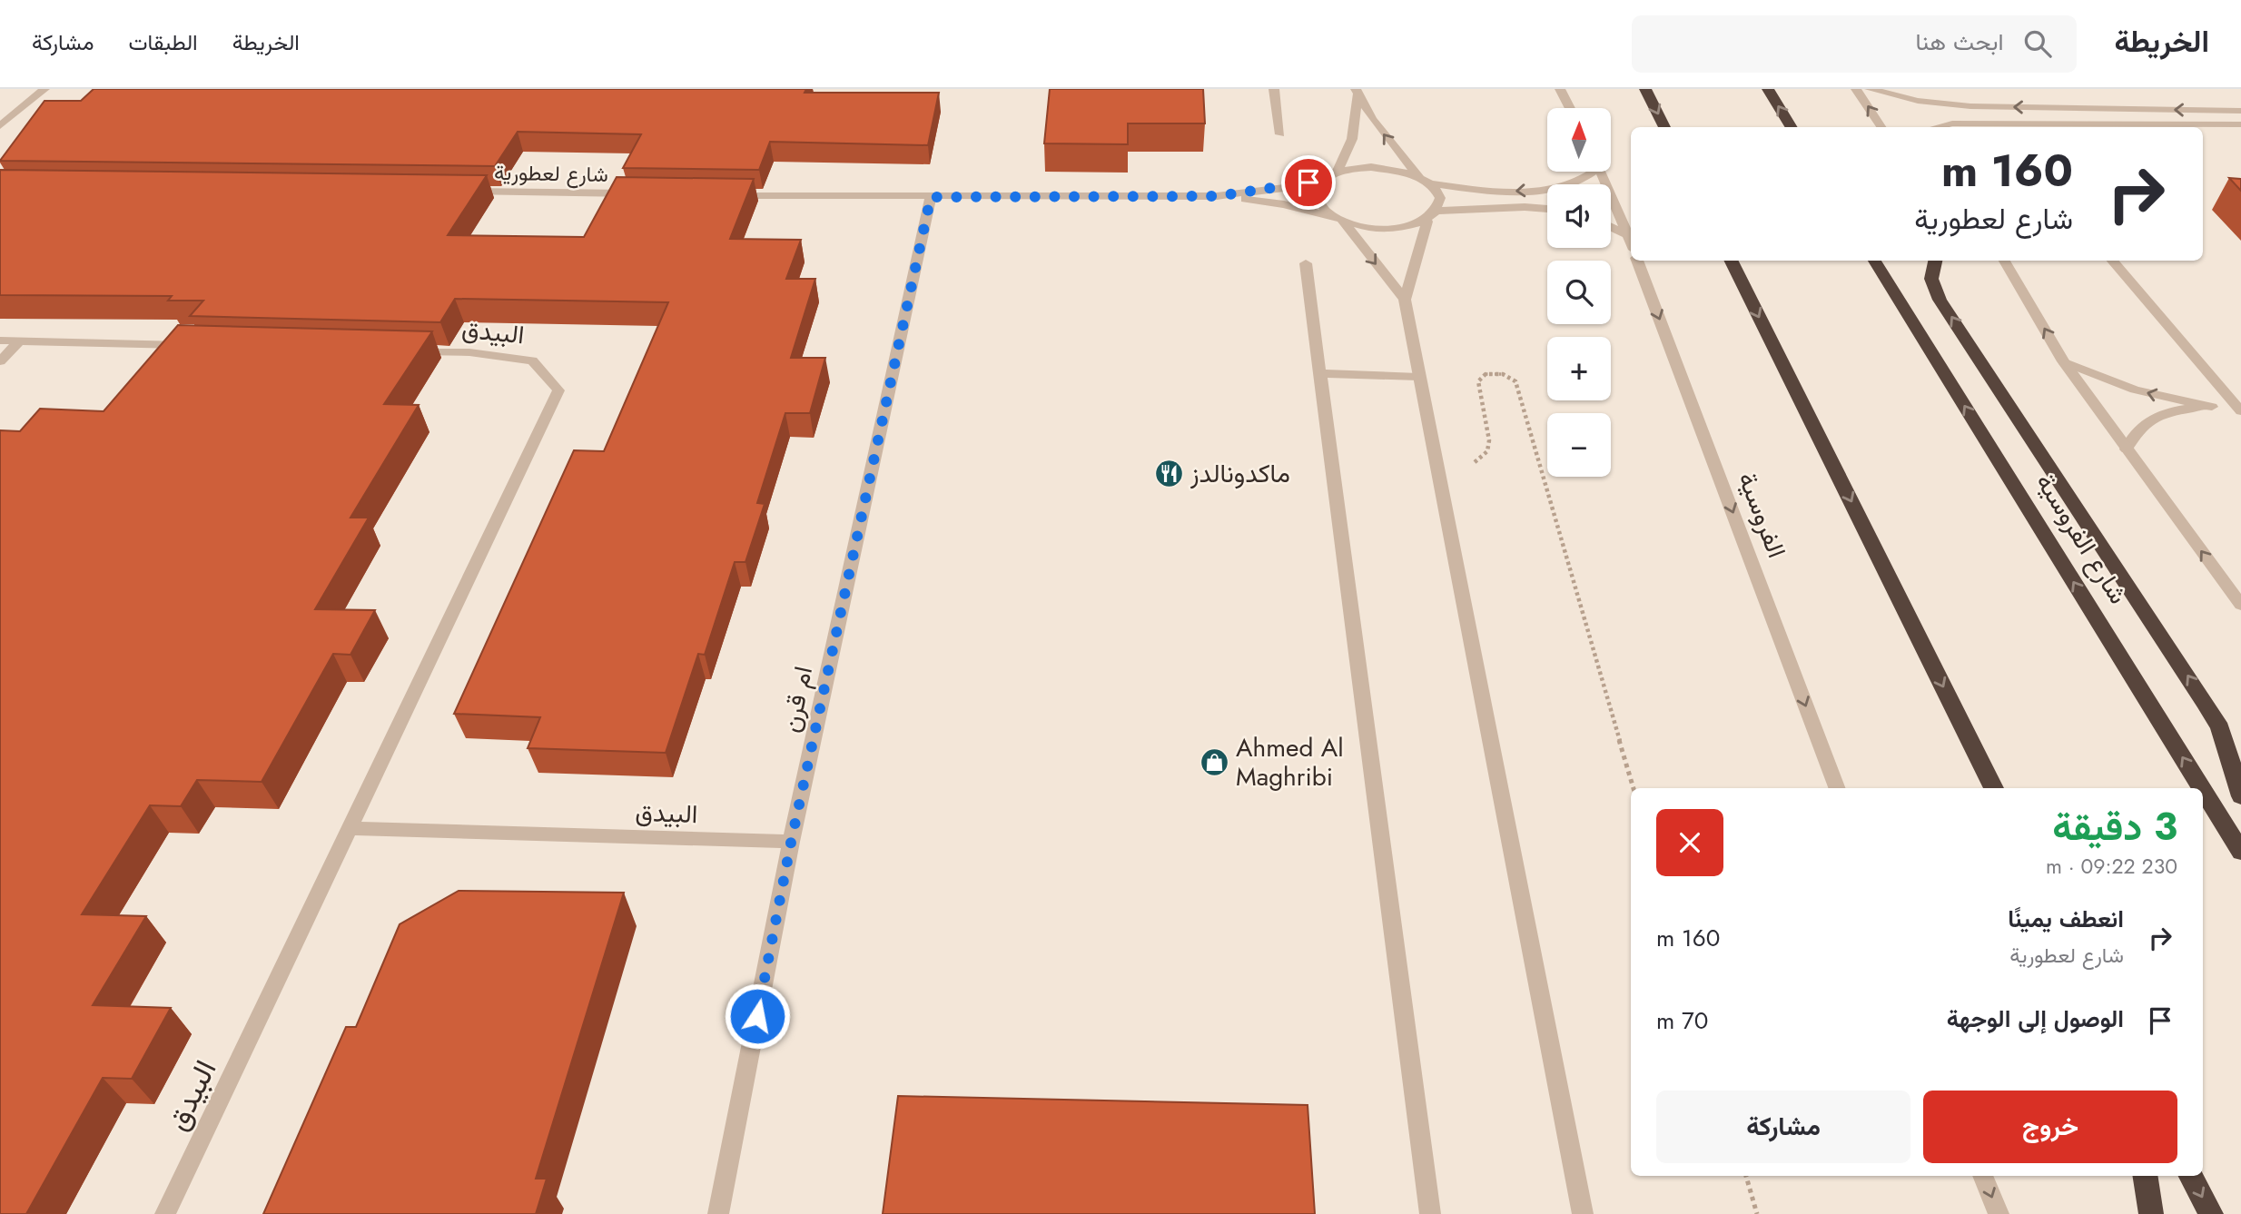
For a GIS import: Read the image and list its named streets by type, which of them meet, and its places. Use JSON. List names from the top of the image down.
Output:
{
  "streets": {
    "highway": ["شارع الفروسية"],
    "street": [
      "شارع لعطورية",
      "البيدق",
      "الفروسية",
      "ام قرن"
    ]
  },
  "crossings": [
    ["البيدق", "ام قرن"]
  ],
  "one_way": ["الفروسية"],
  "places": {
    "restaurant": ["ماكدونالدز"],
    "shop": ["Ahmed Al Maghribi"]
  },
  "north": "top",
  "page": {
    "header": "الخريطة",
    "search": "ابحث هنا",
    "nav": ["الخريطة", "الطبقات", "مشاركة"],
    "map_buttons": ["+", "−"],
    "turn": ["160 m", "شارع لعطورية"],
    "heading": ["3 دقيقة", "230 m · 09:22"],
    "list": [
      {
        "name": "انعطف يمينًا",
        "note": "شارع لعطورية",
        "value": "160 m"
      },
      {
        "name": "الوصول إلى الوجهة",
        "value": "70 m"
      }
    ],
    "buttons": ["خروج", "مشاركة"]
  }
}
